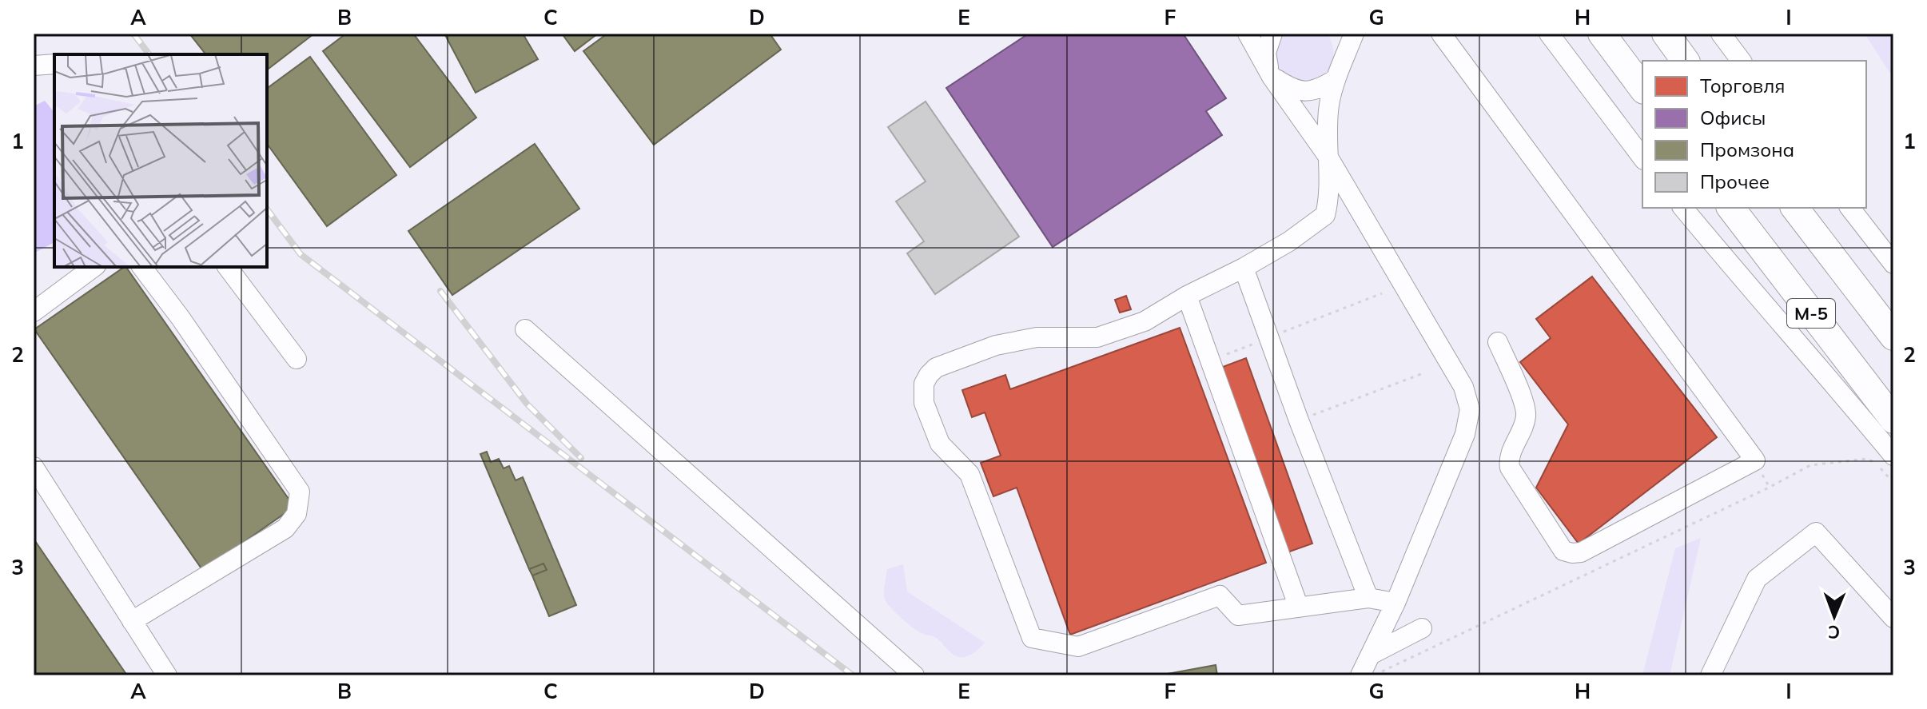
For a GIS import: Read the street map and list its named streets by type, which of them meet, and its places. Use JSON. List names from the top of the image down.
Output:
{
  "streets": {
    "highway": ["М-5"]
  },
  "legend": [
    "Торговля",
    "Офисы",
    "Промзона",
    "Прочее"
  ],
  "north": "bottom",
  "grid": {
    "columns": [
      "A",
      "B",
      "C",
      "D",
      "E",
      "F",
      "G",
      "H",
      "I"
    ],
    "rows": ["1", "2", "3"]
  }
}
